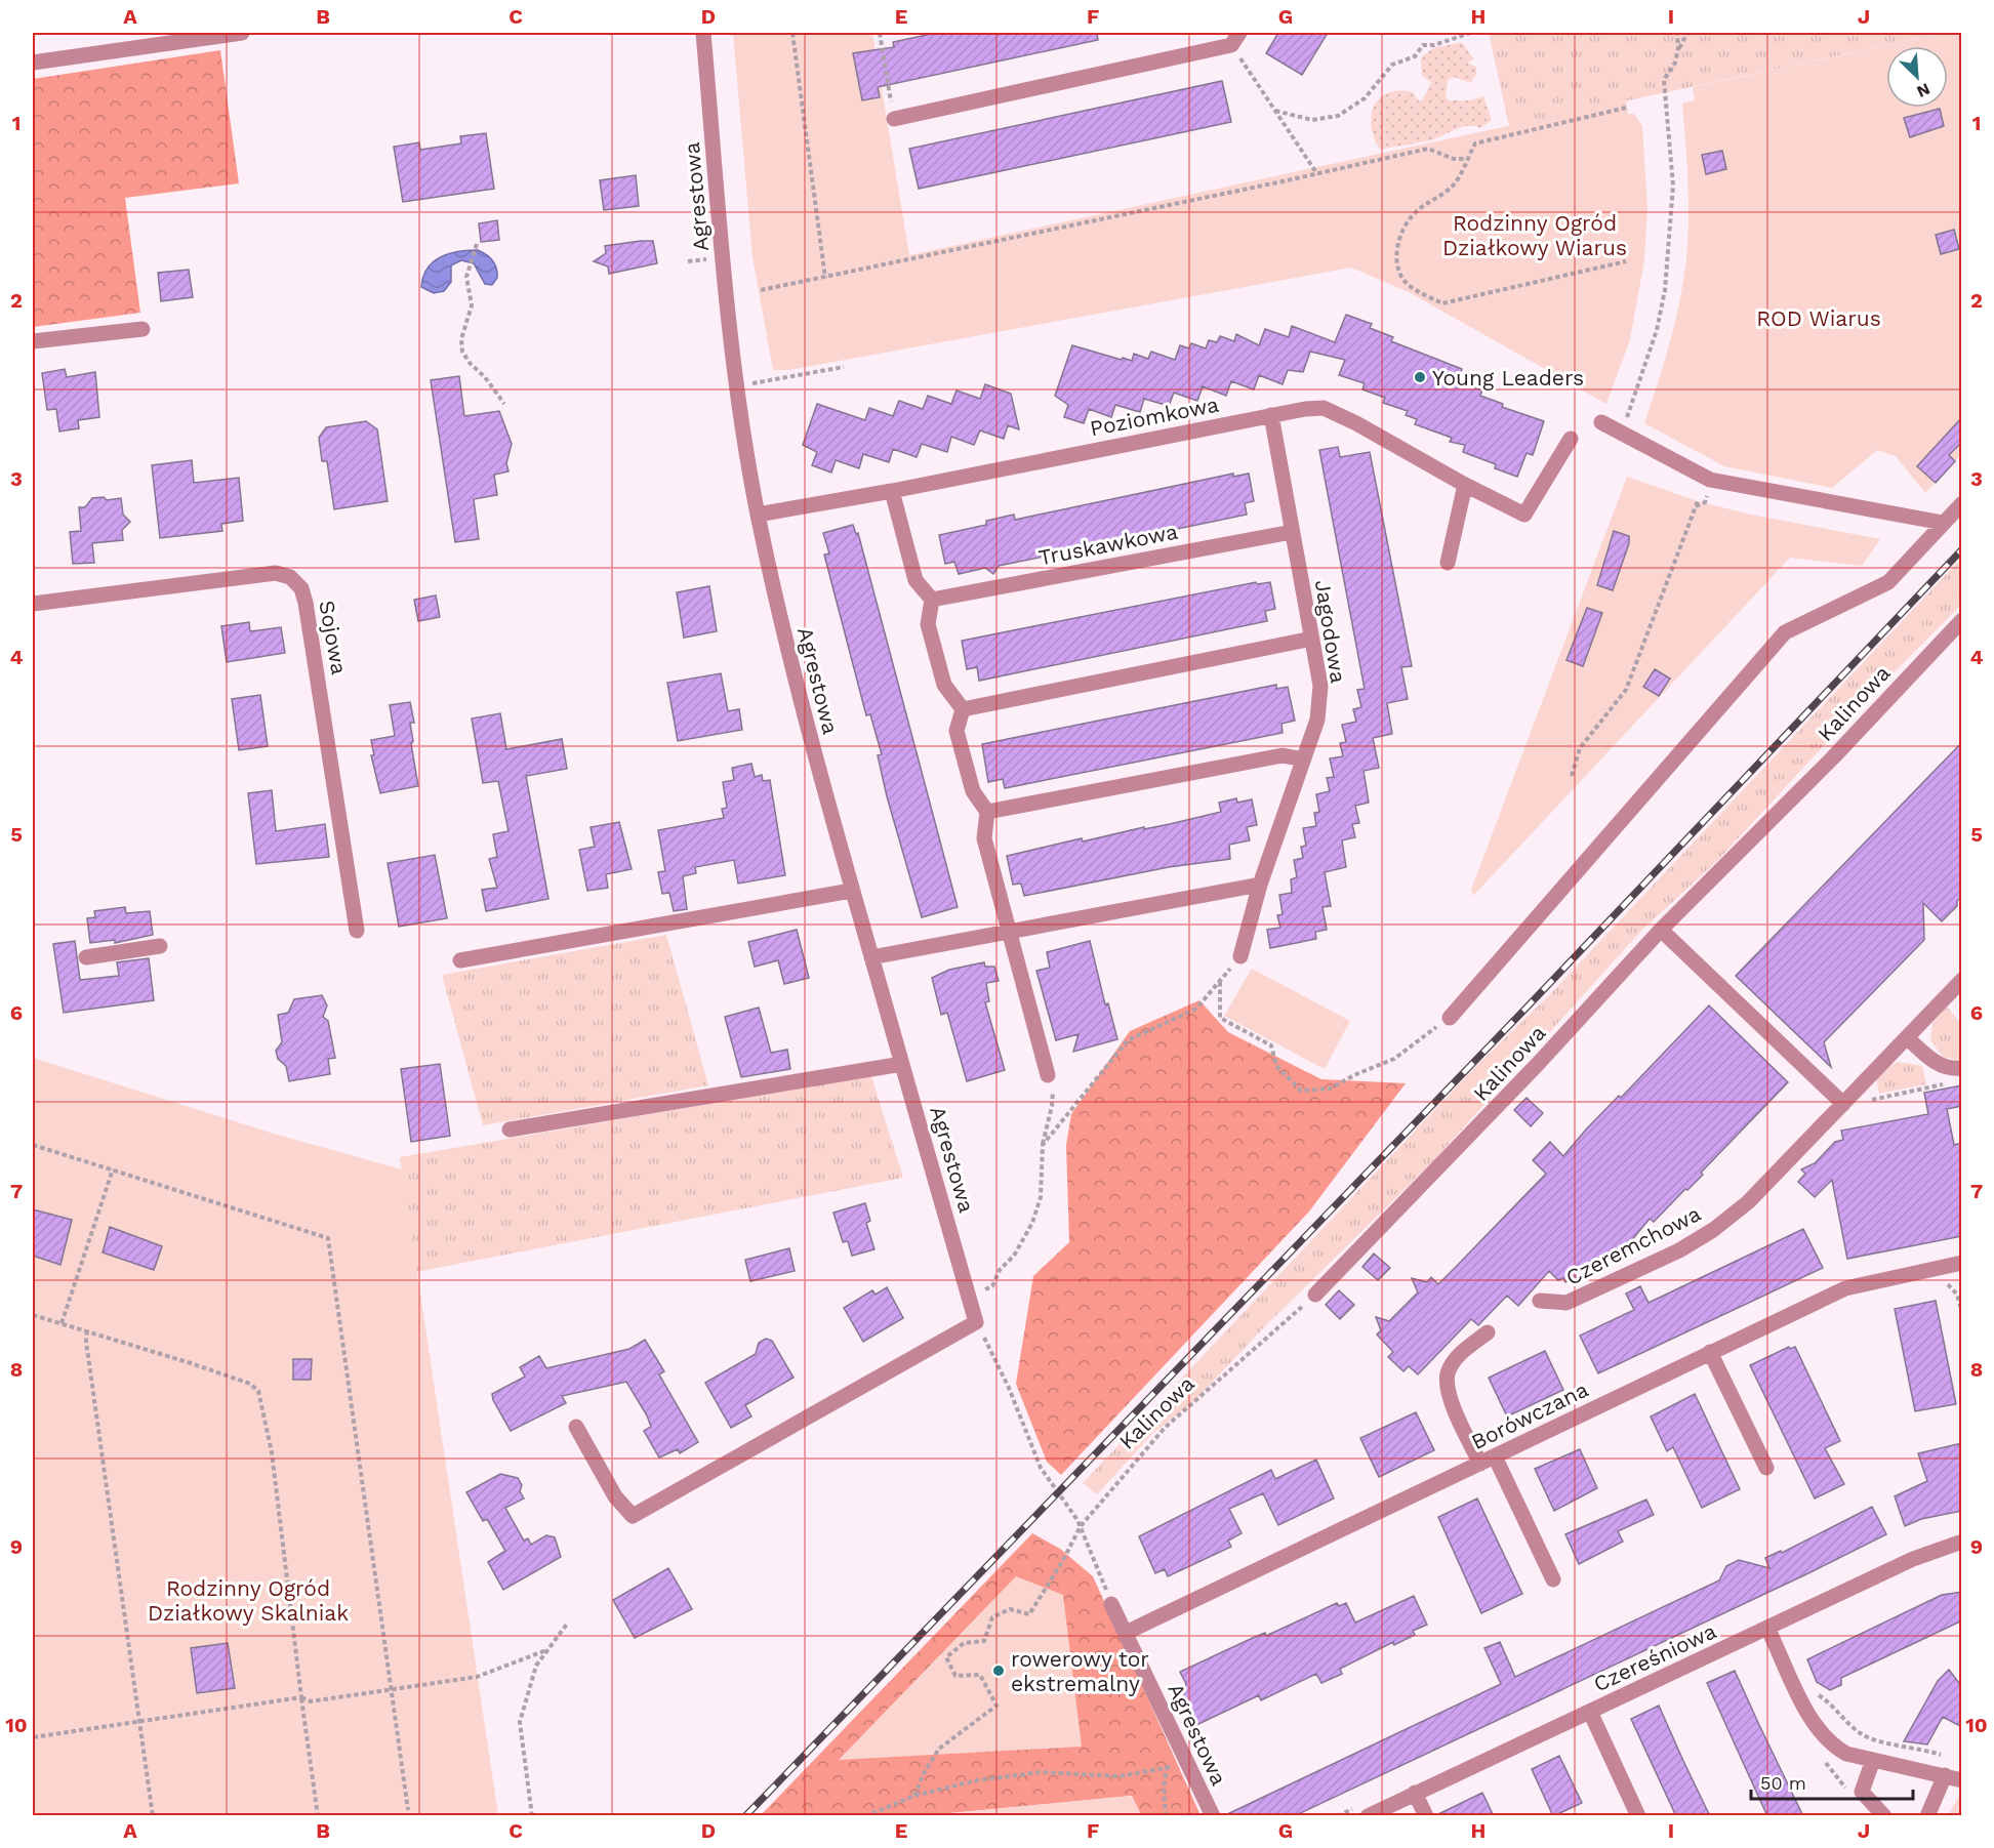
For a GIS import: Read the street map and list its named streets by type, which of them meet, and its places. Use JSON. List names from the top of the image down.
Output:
{
  "streets": {
    "street": [
      "Agrestowa",
      "Poziomkowa",
      "Truskawkowa",
      "Jagodowa",
      "Sojowa",
      "Kalinowa",
      "Czeremchowa",
      "Borówczana",
      "Czereśniowa"
    ]
  },
  "crossings": [
    ["Agrestowa", "Poziomkowa"],
    ["Agrestowa", "Borówczana"],
    ["Poziomkowa", "Jagodowa"],
    ["Truskawkowa", "Jagodowa"]
  ],
  "parks": ["Rodzinny Ogród Działkowy Wiarus", "ROD Wiarus", "Rodzinny Ogród Działkowy Skalniak"],
  "places": ["Young Leaders", "rowerowy tor ekstremalny"],
  "scale_bar": "50 m",
  "north": "bottom right",
  "grid": {
    "columns": [
      "A",
      "B",
      "C",
      "D",
      "E",
      "F",
      "G",
      "H",
      "I",
      "J"
    ],
    "rows": [
      "1",
      "2",
      "3",
      "4",
      "5",
      "6",
      "7",
      "8",
      "9",
      "10"
    ]
  }
}
